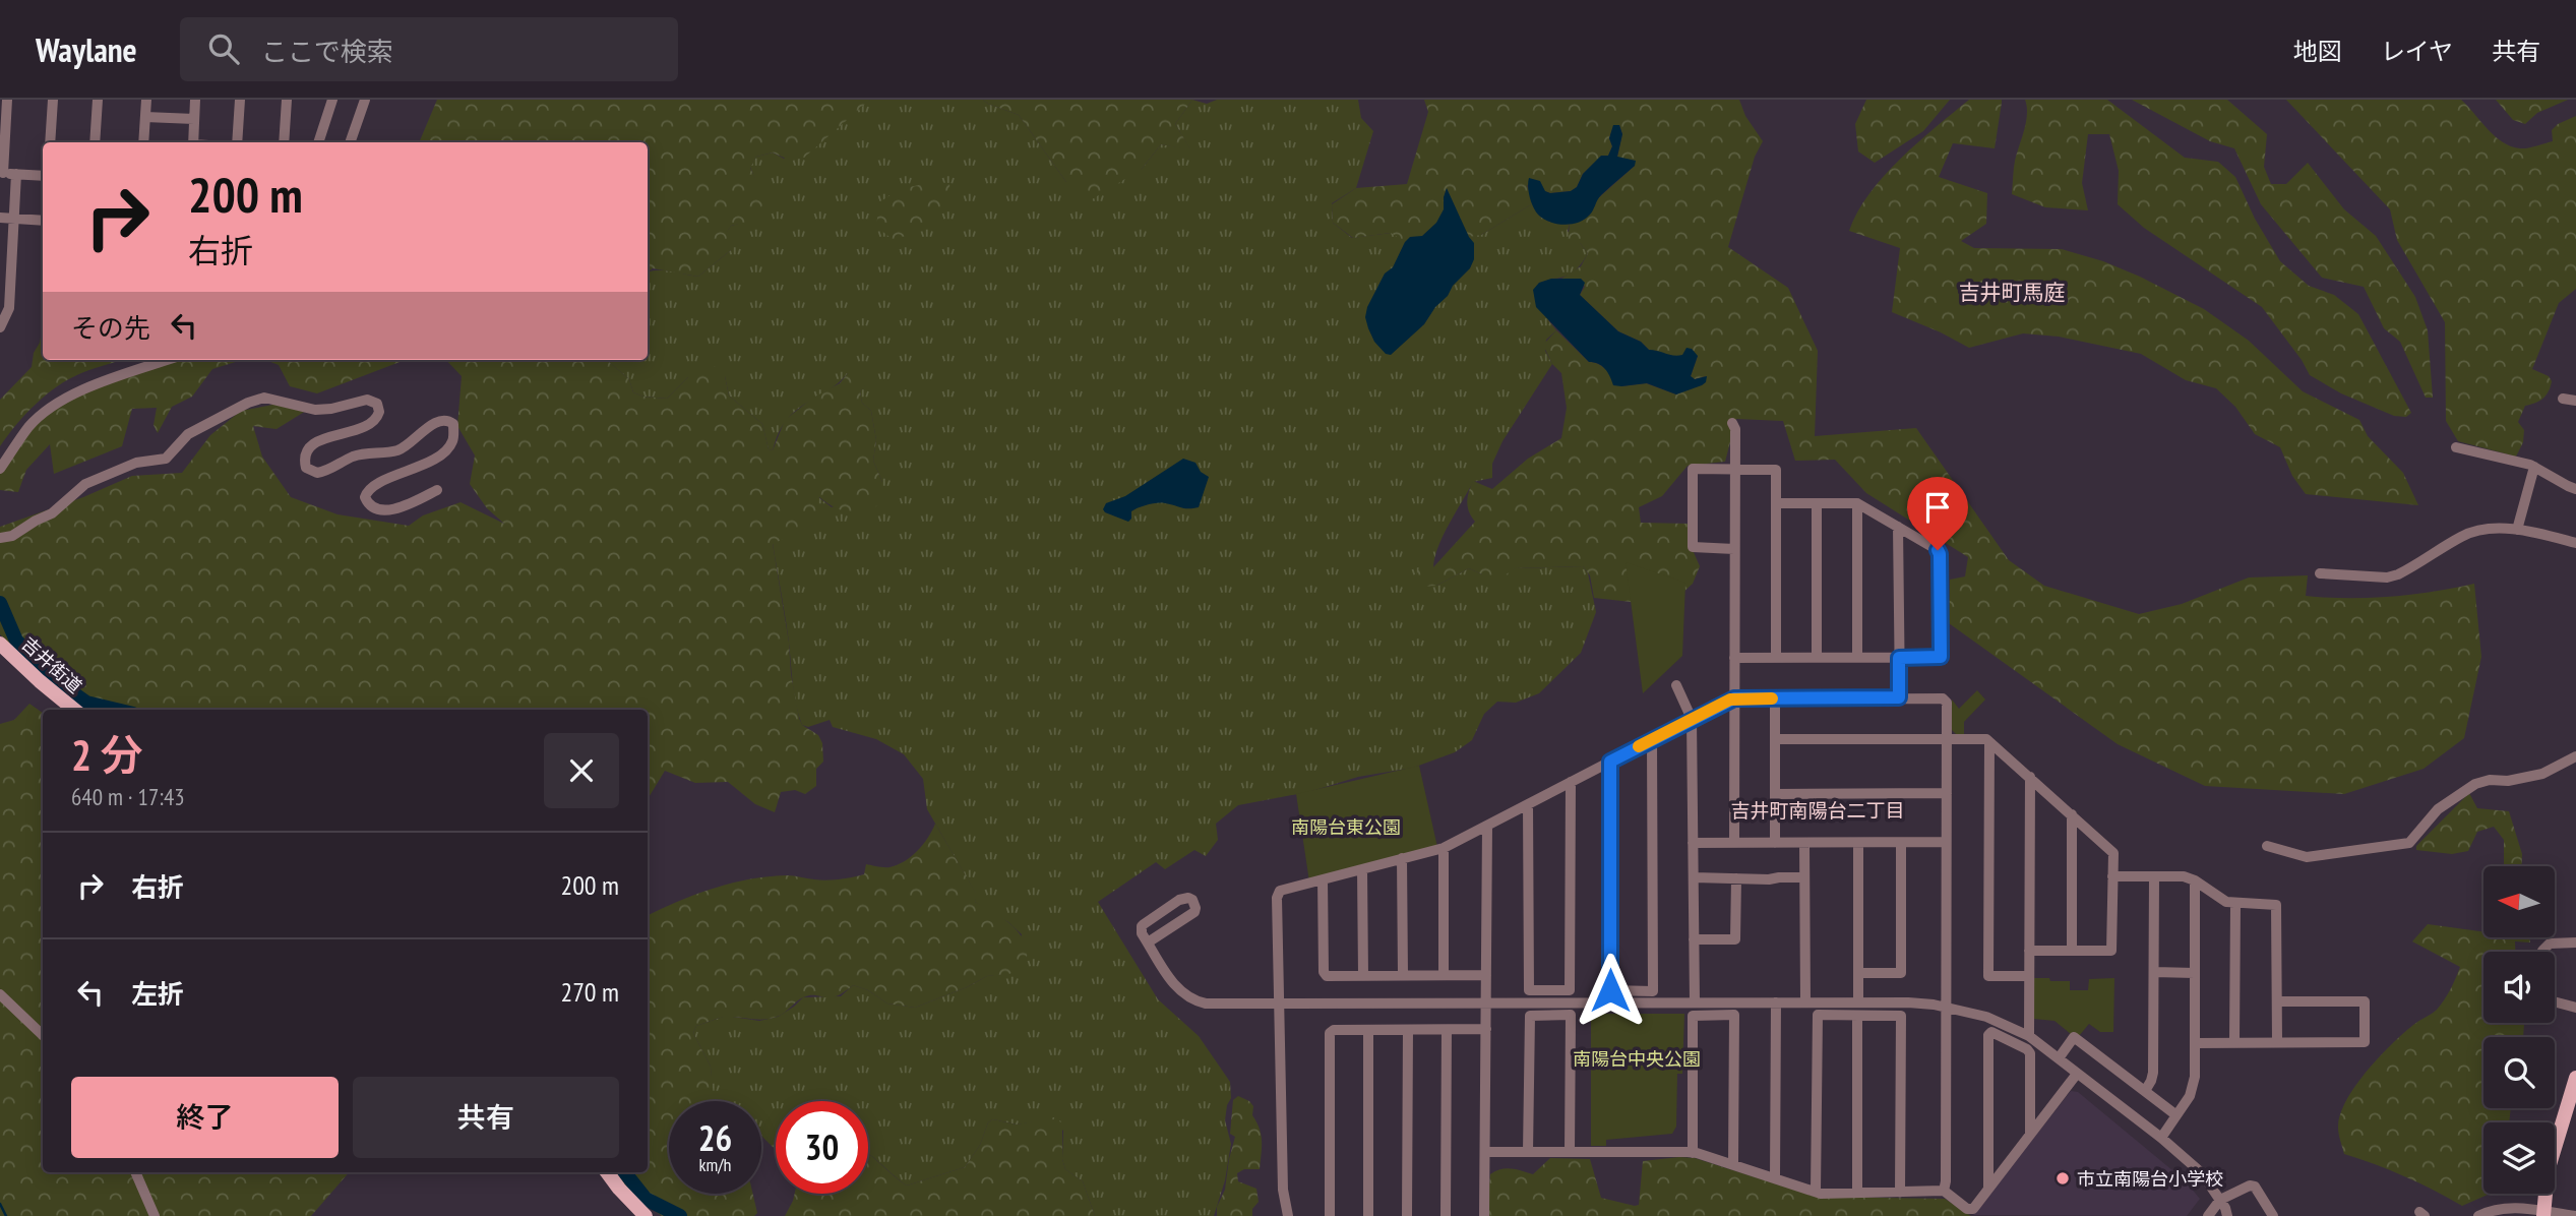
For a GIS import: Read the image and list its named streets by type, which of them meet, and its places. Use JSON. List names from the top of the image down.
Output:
{
  "streets": {
    "main road": ["吉井街道"]
  },
  "districts": ["吉井町馬庭", "吉井町南陽台二丁目"],
  "parks": ["南陽台東公園", "南陽台中央公園"],
  "places": ["市立南陽台小学校"],
  "north": "left",
  "page": {
    "header": "Waylane",
    "search": "ここで検索",
    "nav": ["地図", "レイヤ", "共有"],
    "turn": ["200 m", "右折"],
    "then": "その先",
    "heading": ["2 分", "640 m · 17:43"],
    "list": [
      {
        "name": "右折",
        "value": "200 m"
      },
      {
        "name": "左折",
        "value": "270 m"
      }
    ],
    "buttons": ["終了", "共有"],
    "speed": "26 km/h",
    "limit": "30"
  }
}
